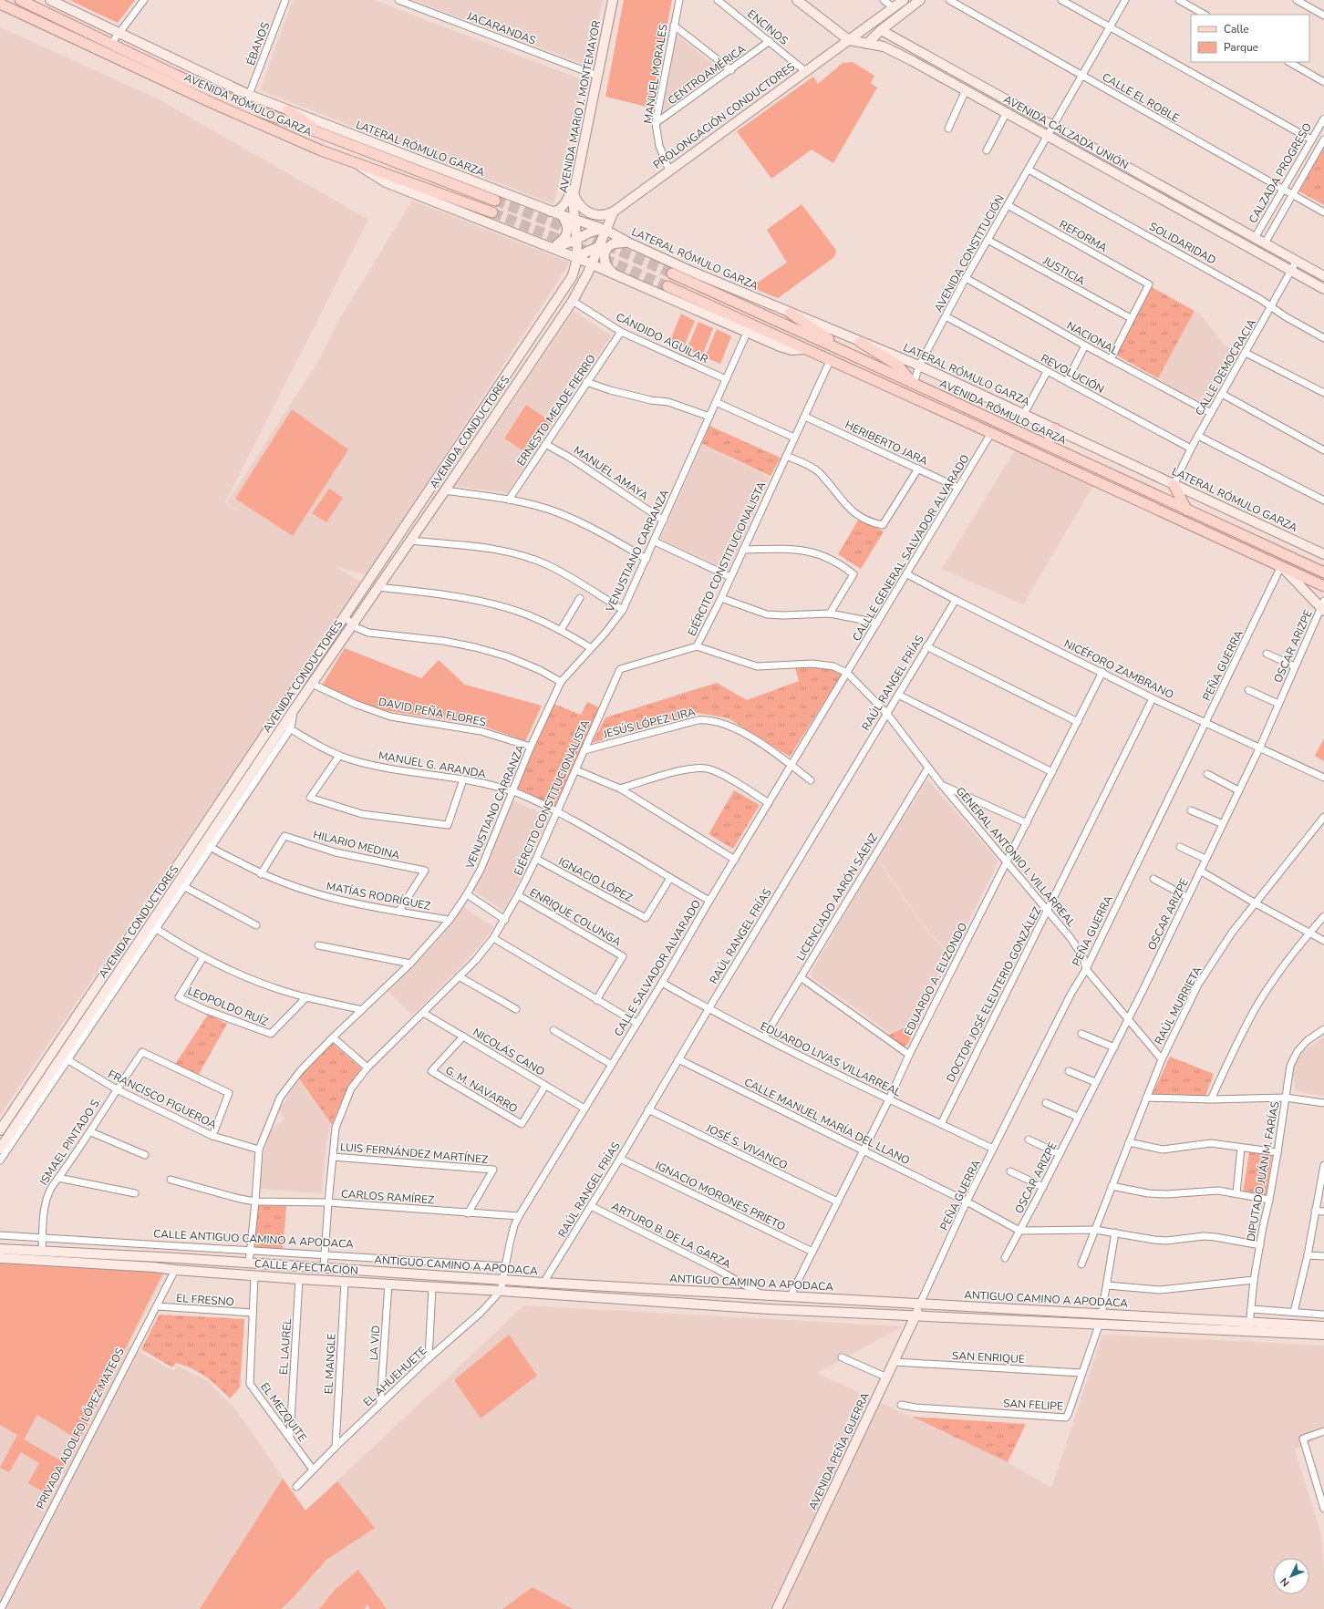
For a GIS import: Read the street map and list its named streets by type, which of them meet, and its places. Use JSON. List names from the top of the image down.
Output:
{
  "streets": {
    "main road": ["AVENIDA RÓMULO GARZA"],
    "street": [
      "ENCINOS",
      "JACARANDAS",
      "ÉBANOS",
      "MANUEL MORALES",
      "CENTROAMÉRICA",
      "CALLE EL ROBLE",
      "AVENIDA MARIO J. MONTEMAYOR",
      "PROLONGACIÓN CONDUCTORES",
      "AVENIDA CALZADA UNIÓN",
      "LATERAL RÓMULO GARZA",
      "CALZADA PROGRESO",
      "REFORMA",
      "SOLIDARIDAD",
      "AVENIDA CONSTITUCIÓN",
      "JUSTICIA",
      "CÁNDIDO AGUILAR",
      "NACIONAL",
      "CALLE DEMOCRACIA",
      "REVOLUCIÓN",
      "ERNESTO MEADE FIERRO",
      "AVENIDA CONDUCTORES",
      "HERIBERTO JARA",
      "MANUEL AMAYA",
      "CALLLE GENERAL SALVADOR ALVARADO",
      "VENUSTIANO CARRANZA",
      "EJÉRCITO CONSTITUCIONALISTA",
      "OSCAR ARIZPE",
      "PEÑA GUERRA",
      "NICÉFORO ZAMBRANO",
      "RAÚL RANGEL FRÍAS",
      "DAVID PEÑA FLORES",
      "JESÚS LÓPEZ LIRA",
      "MANUEL G. ARANDA",
      "HILARIO MEDINA",
      "GENERAL ANTONIO I. VILLARREAL",
      "IGNACIO LÓPEZ",
      "MATÍAS RODRÍGUEZ",
      "LICENCIADO AARÓN SÁENZ",
      "ENRIQUE COLUNGA",
      "CALLE SALVADOR ALVARADO",
      "EDUARDO A. ELIZONDO",
      "DOCTOR JOSÉ ELEUTERIO GONZÁLEZ",
      "RAÚL MURRIETA",
      "LEOPOLDO RUÍZ",
      "NICOLÁS CANO",
      "EDUARDO LIVAS VILLARREAL",
      "G. M. NAVARRO",
      "FRANCISCO FIGUEROA",
      "CALLE MANUEL MARÍA DEL LLANO",
      "ISMAEL PINTADO S.",
      "JOSÉ S. VIVANCO",
      "LUIS FERNÁNDEZ MARTÍNEZ",
      "DIPUTADO JUÁN M. FARÍAS",
      "IGNACIO MORONES PRIETO",
      "CARLOS RAMÍREZ",
      "ARTURO B. DE LA GARZA",
      "CALLE ANTIGUO CAMINO A APODACA",
      "ANTIGUO CAMINO A APODACA",
      "CALLE AFECTACIÓN",
      "EL FRESNO",
      "LA VID",
      "EL LAUREL",
      "SAN ENRIQUE",
      "EL MANGLE",
      "EL AHUEHUETE",
      "SAN FELIPE",
      "EL MEZQUITE",
      "PRIVADA ADOLFO LÓPEZ MATEOS",
      "AVENIDA PEÑA GUERRA"
    ]
  },
  "crossings": [
    ["ENCINOS", "CENTROAMÉRICA"],
    ["ENCINOS", "PROLONGACIÓN CONDUCTORES"],
    ["JACARANDAS", "AVENIDA MARIO J. MONTEMAYOR"],
    ["ÉBANOS", "LATERAL RÓMULO GARZA"],
    ["MANUEL MORALES", "CENTROAMÉRICA"],
    ["MANUEL MORALES", "PROLONGACIÓN CONDUCTORES"],
    ["CALLE EL ROBLE", "CALZADA PROGRESO"],
    ["CALLE EL ROBLE", "AVENIDA CONSTITUCIÓN"],
    ["AVENIDA RÓMULO GARZA", "AVENIDA CONSTITUCIÓN"],
    ["AVENIDA MARIO J. MONTEMAYOR", "LATERAL RÓMULO GARZA"],
    ["AVENIDA MARIO J. MONTEMAYOR", "AVENIDA CONDUCTORES"],
    ["PROLONGACIÓN CONDUCTORES", "AVENIDA CALZADA UNIÓN"],
    ["PROLONGACIÓN CONDUCTORES", "AVENIDA CONDUCTORES"],
    ["AVENIDA CALZADA UNIÓN", "CALZADA PROGRESO"],
    ["AVENIDA CALZADA UNIÓN", "AVENIDA CONSTITUCIÓN"],
    ["AVENIDA CALZADA UNIÓN", "CALLE DEMOCRACIA"],
    ["LATERAL RÓMULO GARZA", "AVENIDA CONSTITUCIÓN"],
    ["LATERAL RÓMULO GARZA", "CALLE DEMOCRACIA"],
    ["LATERAL RÓMULO GARZA", "AVENIDA CONDUCTORES"],
    ["REFORMA", "AVENIDA CONSTITUCIÓN"],
    ["REFORMA", "JUSTICIA"],
    ["SOLIDARIDAD", "AVENIDA CONSTITUCIÓN"],
    ["SOLIDARIDAD", "CALLE DEMOCRACIA"],
    ["AVENIDA CONSTITUCIÓN", "JUSTICIA"],
    ["AVENIDA CONSTITUCIÓN", "NACIONAL"],
    ["AVENIDA CONSTITUCIÓN", "REVOLUCIÓN"],
    ["CÁNDIDO AGUILAR", "ERNESTO MEADE FIERRO"],
    ["CÁNDIDO AGUILAR", "AVENIDA CONDUCTORES"],
    ["CÁNDIDO AGUILAR", "VENUSTIANO CARRANZA"],
    ["NACIONAL", "CALLE DEMOCRACIA"],
    ["CALLE DEMOCRACIA", "REVOLUCIÓN"],
    ["ERNESTO MEADE FIERRO", "MANUEL AMAYA"],
    ["AVENIDA CONDUCTORES", "DAVID PEÑA FLORES"],
    ["AVENIDA CONDUCTORES", "MANUEL G. ARANDA"],
    ["AVENIDA CONDUCTORES", "MATÍAS RODRÍGUEZ"],
    ["AVENIDA CONDUCTORES", "FRANCISCO FIGUEROA"],
    ["HERIBERTO JARA", "CALLLE GENERAL SALVADOR ALVARADO"],
    ["HERIBERTO JARA", "EJÉRCITO CONSTITUCIONALISTA"],
    ["MANUEL AMAYA", "VENUSTIANO CARRANZA"],
    ["CALLLE GENERAL SALVADOR ALVARADO", "NICÉFORO ZAMBRANO"],
    ["CALLLE GENERAL SALVADOR ALVARADO", "GENERAL ANTONIO I. VILLARREAL"],
    ["CALLLE GENERAL SALVADOR ALVARADO", "CALLE SALVADOR ALVARADO"],
    ["VENUSTIANO CARRANZA", "DAVID PEÑA FLORES"],
    ["VENUSTIANO CARRANZA", "MANUEL G. ARANDA"],
    ["VENUSTIANO CARRANZA", "MATÍAS RODRÍGUEZ"],
    ["VENUSTIANO CARRANZA", "FRANCISCO FIGUEROA"],
    ["VENUSTIANO CARRANZA", "CARLOS RAMÍREZ"],
    ["VENUSTIANO CARRANZA", "CALLE ANTIGUO CAMINO A APODACA"],
    ["VENUSTIANO CARRANZA", "ANTIGUO CAMINO A APODACA"],
    ["EJÉRCITO CONSTITUCIONALISTA", "JESÚS LÓPEZ LIRA"],
    ["EJÉRCITO CONSTITUCIONALISTA", "MANUEL G. ARANDA"],
    ["EJÉRCITO CONSTITUCIONALISTA", "IGNACIO LÓPEZ"],
    ["EJÉRCITO CONSTITUCIONALISTA", "ENRIQUE COLUNGA"],
    ["EJÉRCITO CONSTITUCIONALISTA", "NICOLÁS CANO"],
    ["EJÉRCITO CONSTITUCIONALISTA", "LUIS FERNÁNDEZ MARTÍNEZ"],
    ["EJÉRCITO CONSTITUCIONALISTA", "CARLOS RAMÍREZ"],
    ["EJÉRCITO CONSTITUCIONALISTA", "CALLE ANTIGUO CAMINO A APODACA"],
    ["EJÉRCITO CONSTITUCIONALISTA", "ANTIGUO CAMINO A APODACA"],
    ["OSCAR ARIZPE", "NICÉFORO ZAMBRANO"],
    ["OSCAR ARIZPE", "GENERAL ANTONIO I. VILLARREAL"],
    ["OSCAR ARIZPE", "CALLE MANUEL MARÍA DEL LLANO"],
    ["PEÑA GUERRA", "NICÉFORO ZAMBRANO"],
    ["PEÑA GUERRA", "GENERAL ANTONIO I. VILLARREAL"],
    ["PEÑA GUERRA", "EDUARDO LIVAS VILLARREAL"],
    ["PEÑA GUERRA", "CALLE MANUEL MARÍA DEL LLANO"],
    ["PEÑA GUERRA", "ANTIGUO CAMINO A APODACA"],
    ["PEÑA GUERRA", "AVENIDA PEÑA GUERRA"],
    ["NICÉFORO ZAMBRANO", "RAÚL RANGEL FRÍAS"],
    ["NICÉFORO ZAMBRANO", "EDUARDO A. ELIZONDO"],
    ["NICÉFORO ZAMBRANO", "DOCTOR JOSÉ ELEUTERIO GONZÁLEZ"],
    ["RAÚL RANGEL FRÍAS", "GENERAL ANTONIO I. VILLARREAL"],
    ["RAÚL RANGEL FRÍAS", "EDUARDO LIVAS VILLARREAL"],
    ["RAÚL RANGEL FRÍAS", "CALLE MANUEL MARÍA DEL LLANO"],
    ["RAÚL RANGEL FRÍAS", "JOSÉ S. VIVANCO"],
    ["RAÚL RANGEL FRÍAS", "IGNACIO MORONES PRIETO"],
    ["RAÚL RANGEL FRÍAS", "ARTURO B. DE LA GARZA"],
    ["RAÚL RANGEL FRÍAS", "ANTIGUO CAMINO A APODACA"],
    ["JESÚS LÓPEZ LIRA", "CALLE SALVADOR ALVARADO"],
    ["MANUEL G. ARANDA", "IGNACIO LÓPEZ"],
    ["MANUEL G. ARANDA", "CALLE SALVADOR ALVARADO"],
    ["HILARIO MEDINA", "MATÍAS RODRÍGUEZ"],
    ["GENERAL ANTONIO I. VILLARREAL", "LICENCIADO AARÓN SÁENZ"],
    ["GENERAL ANTONIO I. VILLARREAL", "CALLE SALVADOR ALVARADO"],
    ["GENERAL ANTONIO I. VILLARREAL", "EDUARDO A. ELIZONDO"],
    ["GENERAL ANTONIO I. VILLARREAL", "DOCTOR JOSÉ ELEUTERIO GONZÁLEZ"],
    ["GENERAL ANTONIO I. VILLARREAL", "RAÚL MURRIETA"],
    ["LICENCIADO AARÓN SÁENZ", "EDUARDO LIVAS VILLARREAL"],
    ["CALLE SALVADOR ALVARADO", "NICOLÁS CANO"],
    ["CALLE SALVADOR ALVARADO", "EDUARDO LIVAS VILLARREAL"],
    ["CALLE SALVADOR ALVARADO", "CARLOS RAMÍREZ"],
    ["CALLE SALVADOR ALVARADO", "CALLE ANTIGUO CAMINO A APODACA"],
    ["CALLE SALVADOR ALVARADO", "ANTIGUO CAMINO A APODACA"],
    ["EDUARDO A. ELIZONDO", "EDUARDO LIVAS VILLARREAL"],
    ["EDUARDO A. ELIZONDO", "CALLE MANUEL MARÍA DEL LLANO"],
    ["EDUARDO A. ELIZONDO", "JOSÉ S. VIVANCO"],
    ["EDUARDO A. ELIZONDO", "IGNACIO MORONES PRIETO"],
    ["EDUARDO A. ELIZONDO", "ANTIGUO CAMINO A APODACA"],
    ["DOCTOR JOSÉ ELEUTERIO GONZÁLEZ", "EDUARDO LIVAS VILLARREAL"],
    ["NICOLÁS CANO", "G. M. NAVARRO"],
    ["FRANCISCO FIGUEROA", "ISMAEL PINTADO S."],
    ["ISMAEL PINTADO S.", "CALLE ANTIGUO CAMINO A APODACA"],
    ["LUIS FERNÁNDEZ MARTÍNEZ", "CARLOS RAMÍREZ"],
    ["DIPUTADO JUÁN M. FARÍAS", "ANTIGUO CAMINO A APODACA"],
    ["ARTURO B. DE LA GARZA", "ANTIGUO CAMINO A APODACA"],
    ["ANTIGUO CAMINO A APODACA", "PRIVADA ADOLFO LÓPEZ MATEOS"],
    ["ANTIGUO CAMINO A APODACA", "AVENIDA PEÑA GUERRA"],
    ["CALLE AFECTACIÓN", "LA VID"],
    ["CALLE AFECTACIÓN", "EL LAUREL"],
    ["CALLE AFECTACIÓN", "EL MANGLE"],
    ["CALLE AFECTACIÓN", "EL AHUEHUETE"],
    ["CALLE AFECTACIÓN", "EL MEZQUITE"],
    ["CALLE AFECTACIÓN", "PRIVADA ADOLFO LÓPEZ MATEOS"],
    ["EL FRESNO", "EL MEZQUITE"],
    ["EL FRESNO", "PRIVADA ADOLFO LÓPEZ MATEOS"],
    ["LA VID", "EL AHUEHUETE"],
    ["EL LAUREL", "EL MEZQUITE"],
    ["SAN ENRIQUE", "SAN FELIPE"],
    ["SAN ENRIQUE", "AVENIDA PEÑA GUERRA"],
    ["EL MANGLE", "EL AHUEHUETE"],
    ["EL AHUEHUETE", "EL MEZQUITE"]
  ],
  "legend": ["Calle", "Parque"],
  "north": "bottom left"
}
